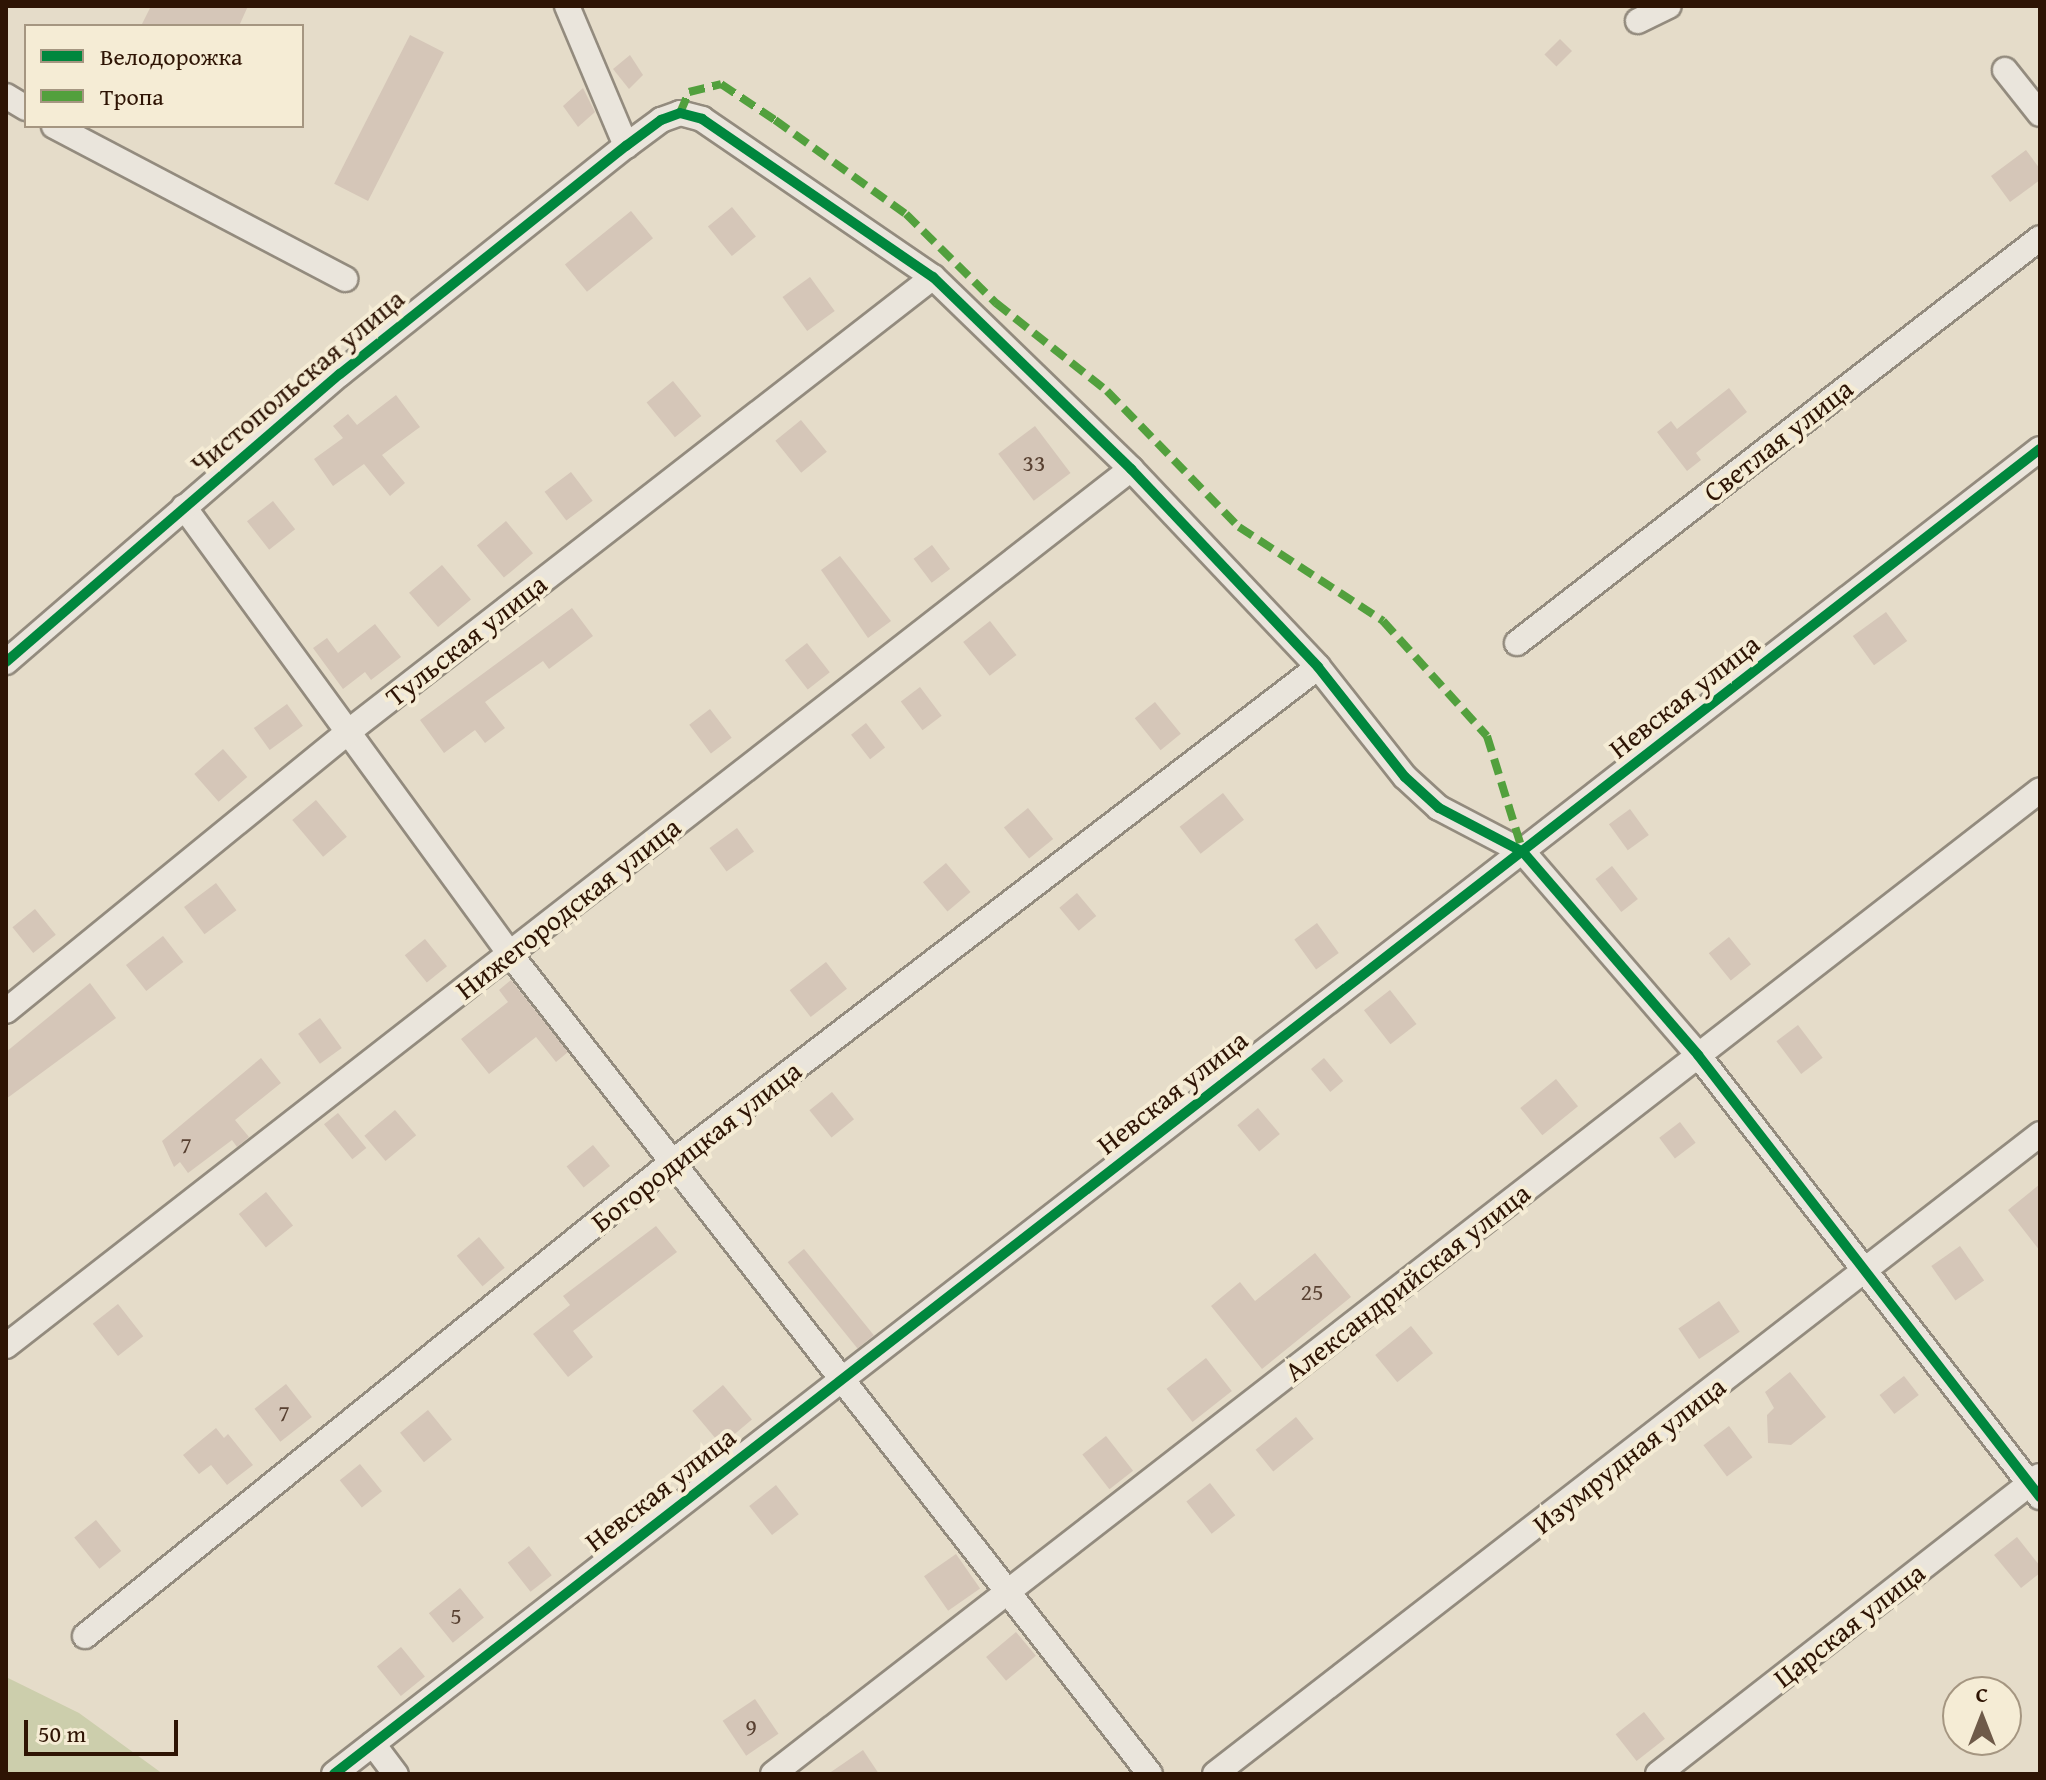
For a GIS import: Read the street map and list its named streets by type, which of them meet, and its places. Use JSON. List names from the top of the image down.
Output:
{
  "streets": {
    "street": [
      "Чистопольская улица",
      "Светлая улица",
      "Тульская улица",
      "Невская улица",
      "Нижегородская улица",
      "Богородицкая улица",
      "Александрийская улица",
      "Изумрудная улица",
      "Царская улица"
    ]
  },
  "crossings": [
    ["Чистопольская улица", "Тульская улица"],
    ["Чистопольская улица", "Невская улица"],
    ["Чистопольская улица", "Нижегородская улица"],
    ["Чистопольская улица", "Богородицкая улица"]
  ],
  "house_numbers": [
    "33",
    "7",
    "25",
    "7",
    "5",
    "9"
  ],
  "legend": ["Велодорожка", "Тропа"],
  "scale_bar": "50 m",
  "north": "top"
}
